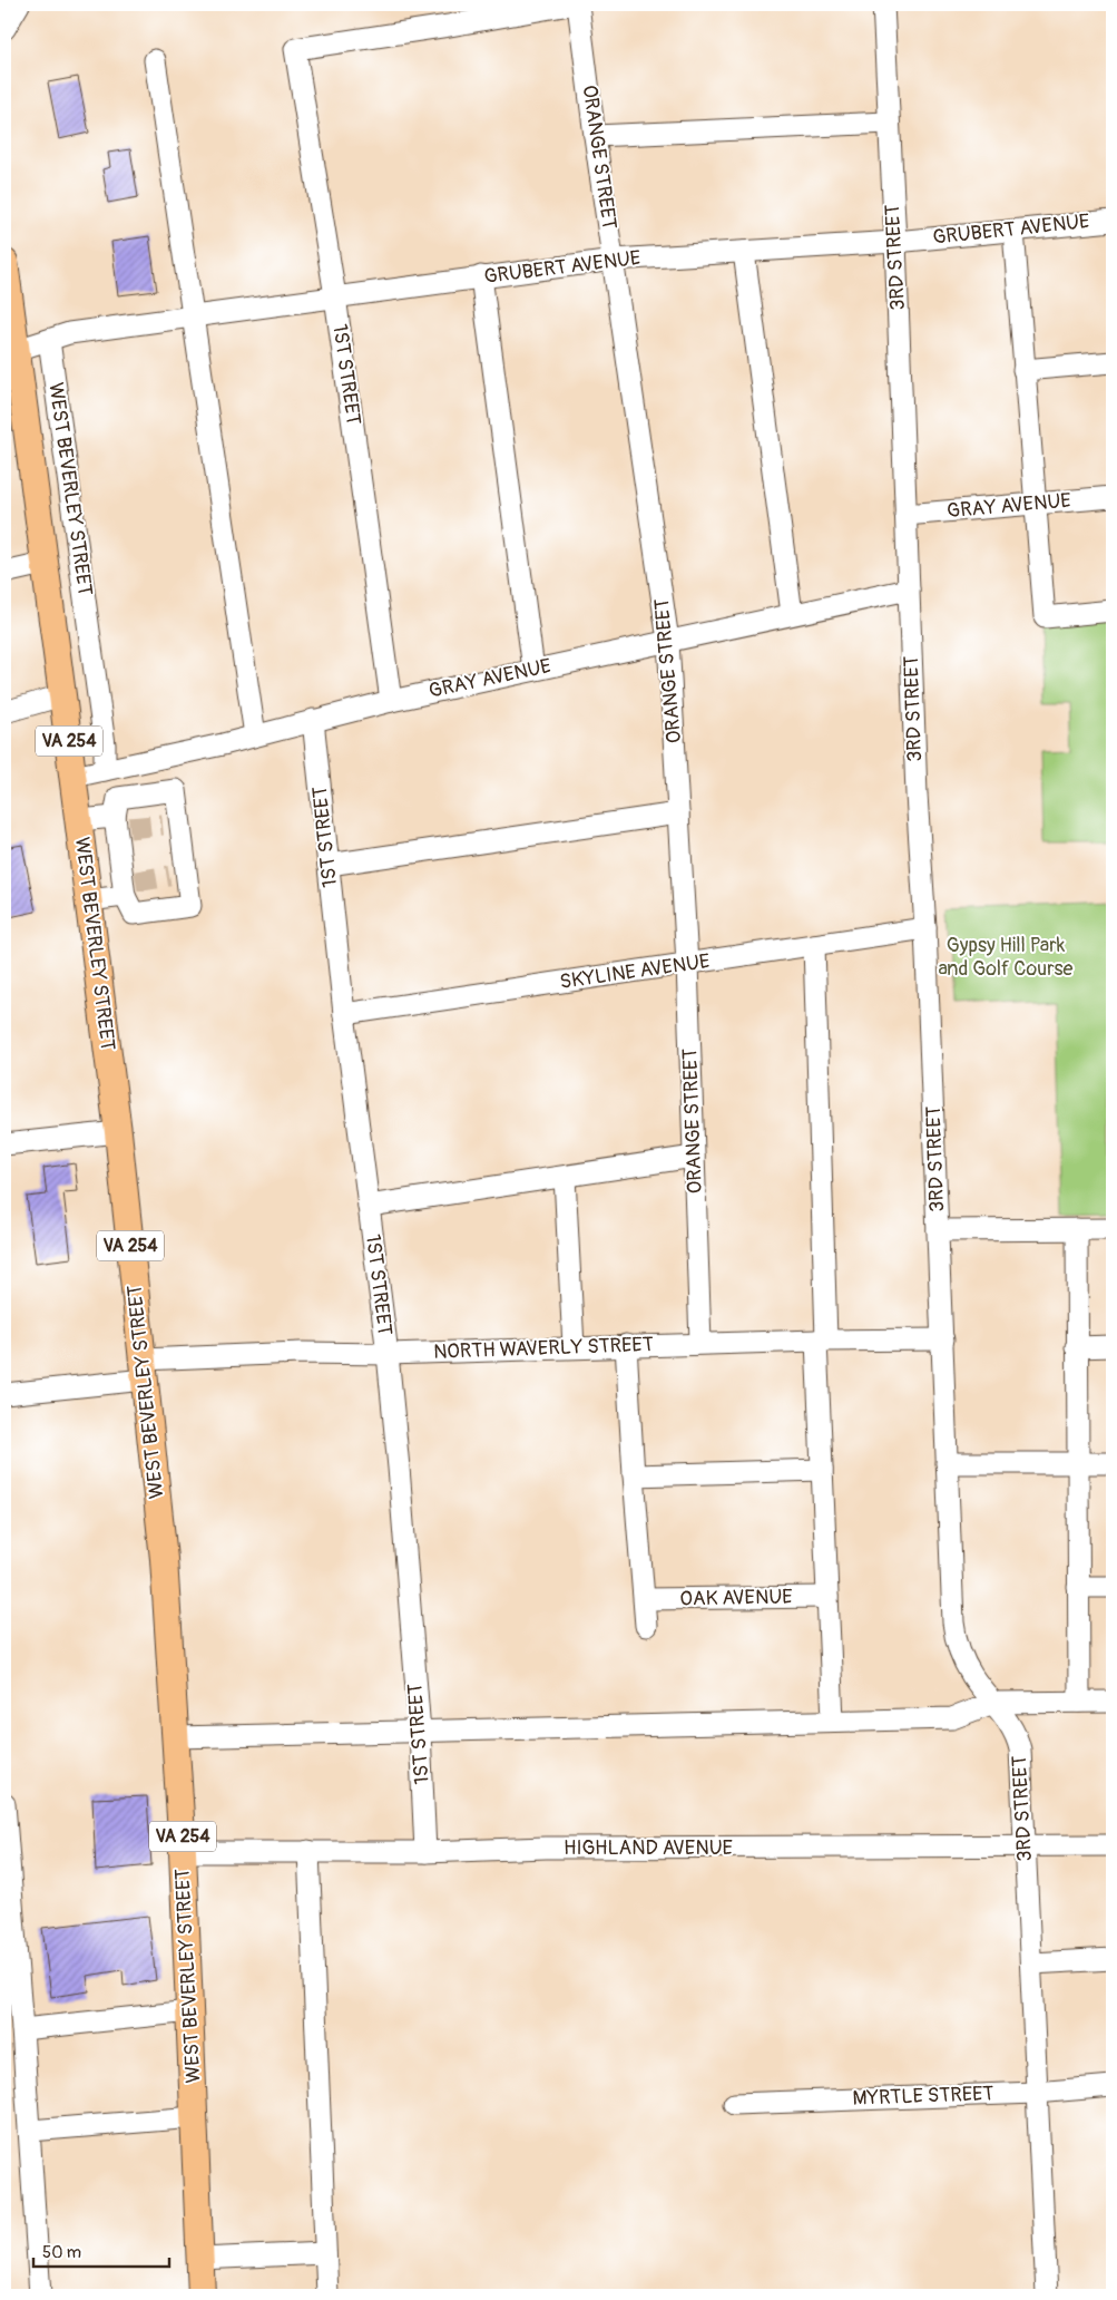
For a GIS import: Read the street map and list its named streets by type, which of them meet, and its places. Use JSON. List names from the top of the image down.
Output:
{
  "streets": {
    "main road": ["WEST BEVERLEY STREET", "VA 254"],
    "street": [
      "ORANGE STREET",
      "GRUBERT AVENUE",
      "3RD STREET",
      "1ST STREET",
      "GRAY AVENUE",
      "SKYLINE AVENUE",
      "NORTH WAVERLY STREET",
      "OAK AVENUE",
      "HIGHLAND AVENUE",
      "MYRTLE STREET"
    ]
  },
  "crossings": [
    ["ORANGE STREET", "GRUBERT AVENUE"],
    ["ORANGE STREET", "GRAY AVENUE"],
    ["ORANGE STREET", "SKYLINE AVENUE"],
    ["ORANGE STREET", "NORTH WAVERLY STREET"],
    ["GRUBERT AVENUE", "3RD STREET"],
    ["GRUBERT AVENUE", "1ST STREET"],
    ["GRUBERT AVENUE", "WEST BEVERLEY STREET"],
    ["3RD STREET", "GRAY AVENUE"],
    ["3RD STREET", "SKYLINE AVENUE"],
    ["3RD STREET", "NORTH WAVERLY STREET"],
    ["3RD STREET", "HIGHLAND AVENUE"],
    ["3RD STREET", "MYRTLE STREET"],
    ["1ST STREET", "GRAY AVENUE"],
    ["1ST STREET", "SKYLINE AVENUE"],
    ["1ST STREET", "NORTH WAVERLY STREET"],
    ["1ST STREET", "HIGHLAND AVENUE"],
    ["WEST BEVERLEY STREET", "GRAY AVENUE"],
    ["WEST BEVERLEY STREET", "NORTH WAVERLY STREET"],
    ["WEST BEVERLEY STREET", "HIGHLAND AVENUE"]
  ],
  "parks": ["Gypsy Hill Park and Golf Course"],
  "scale_bar": "50 m"
}
